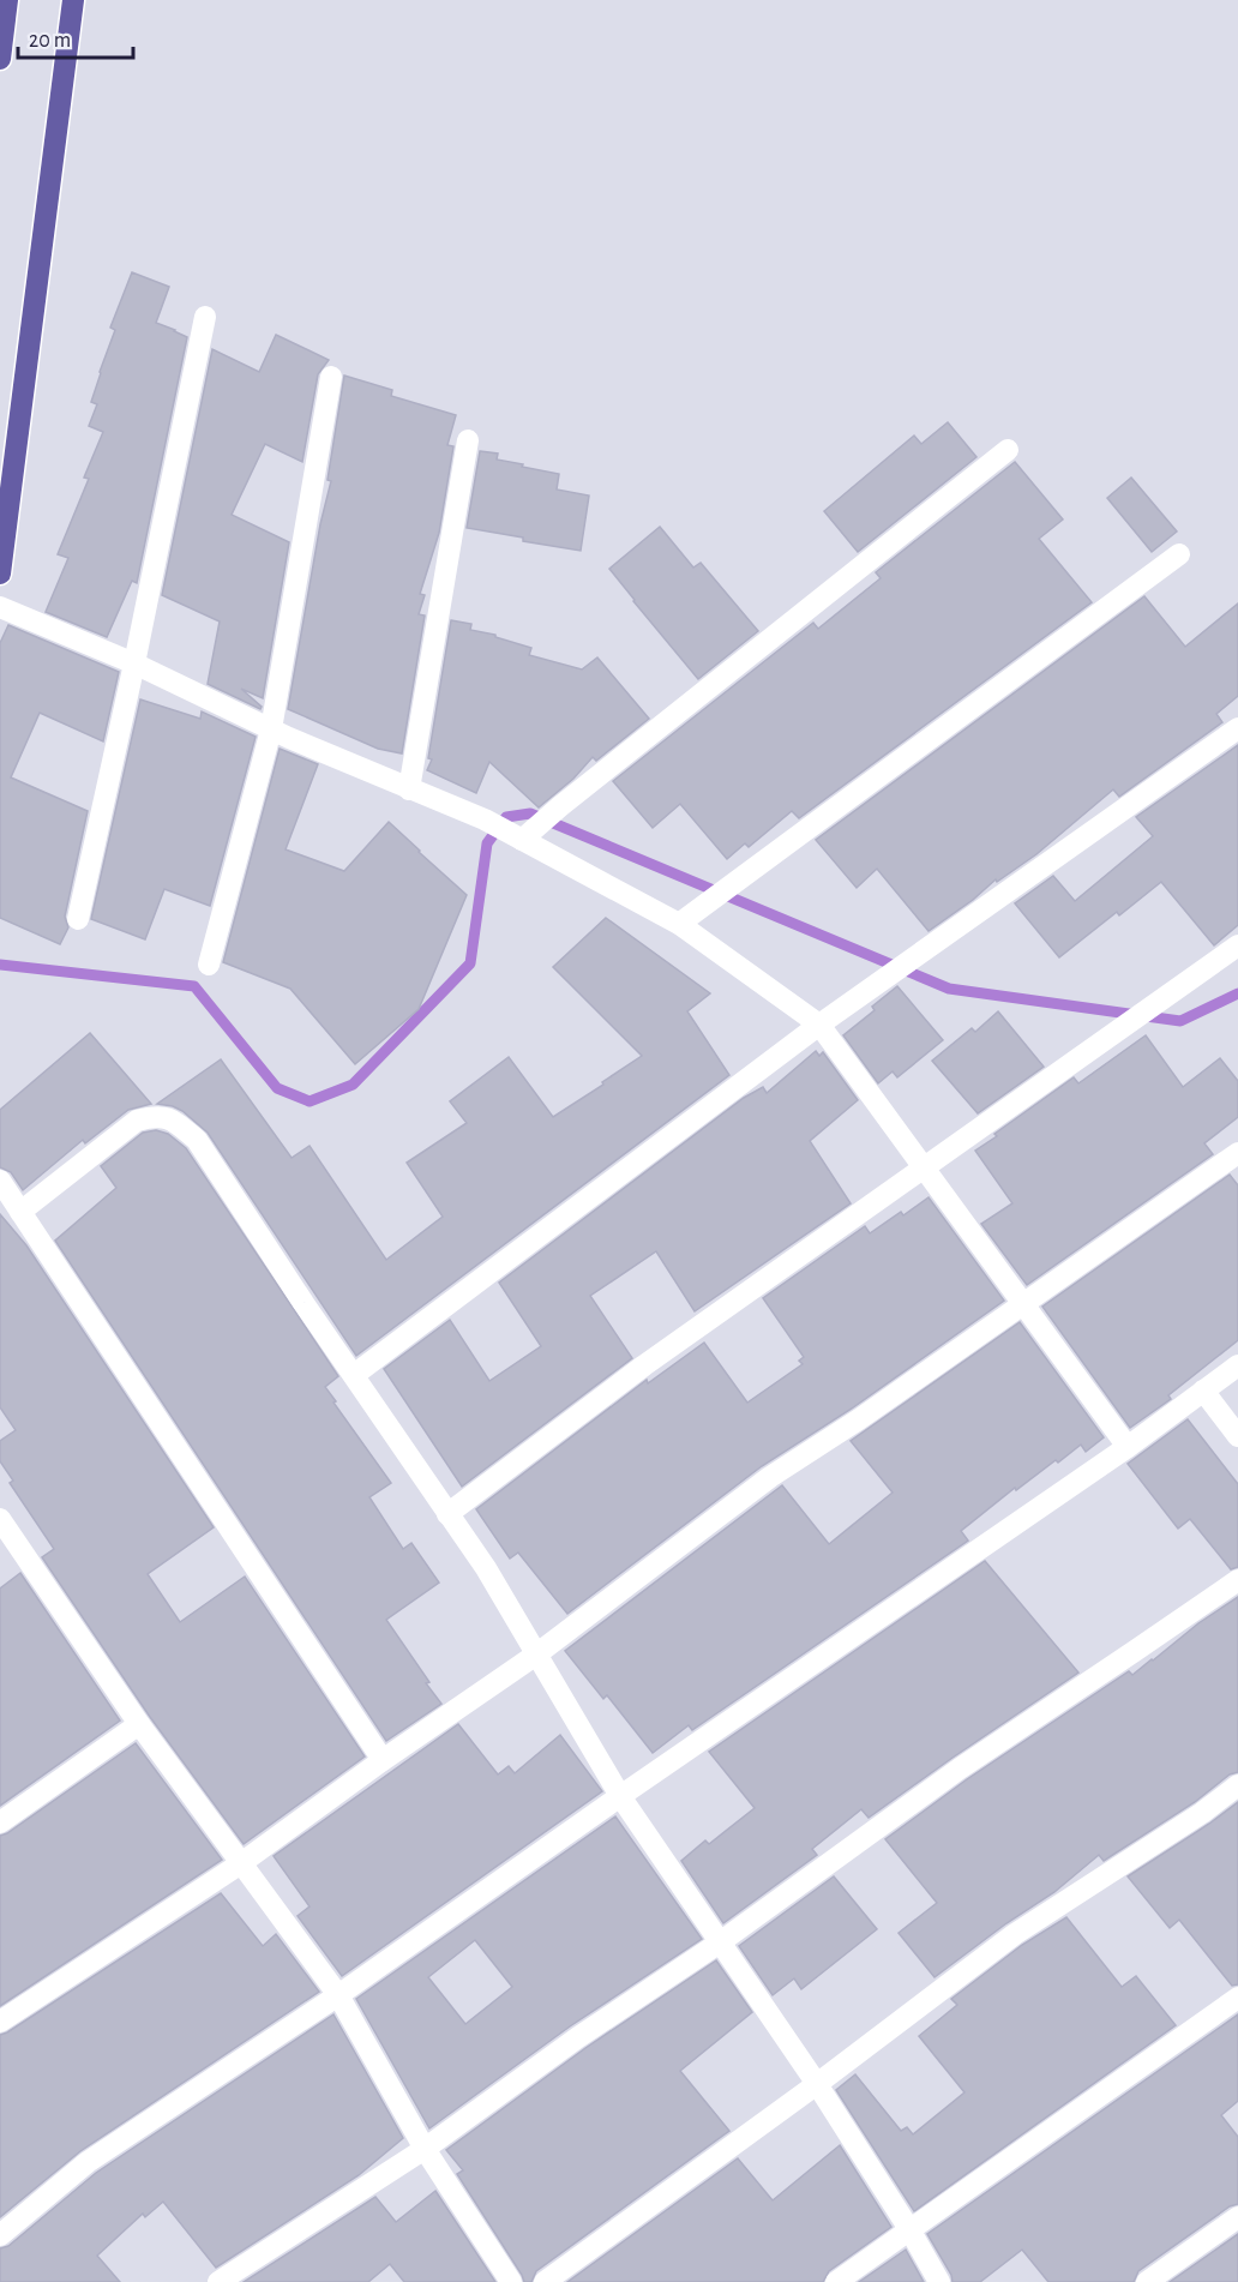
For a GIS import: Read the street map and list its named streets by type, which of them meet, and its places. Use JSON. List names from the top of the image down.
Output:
{
  "scale_bar": "20 m"
}
